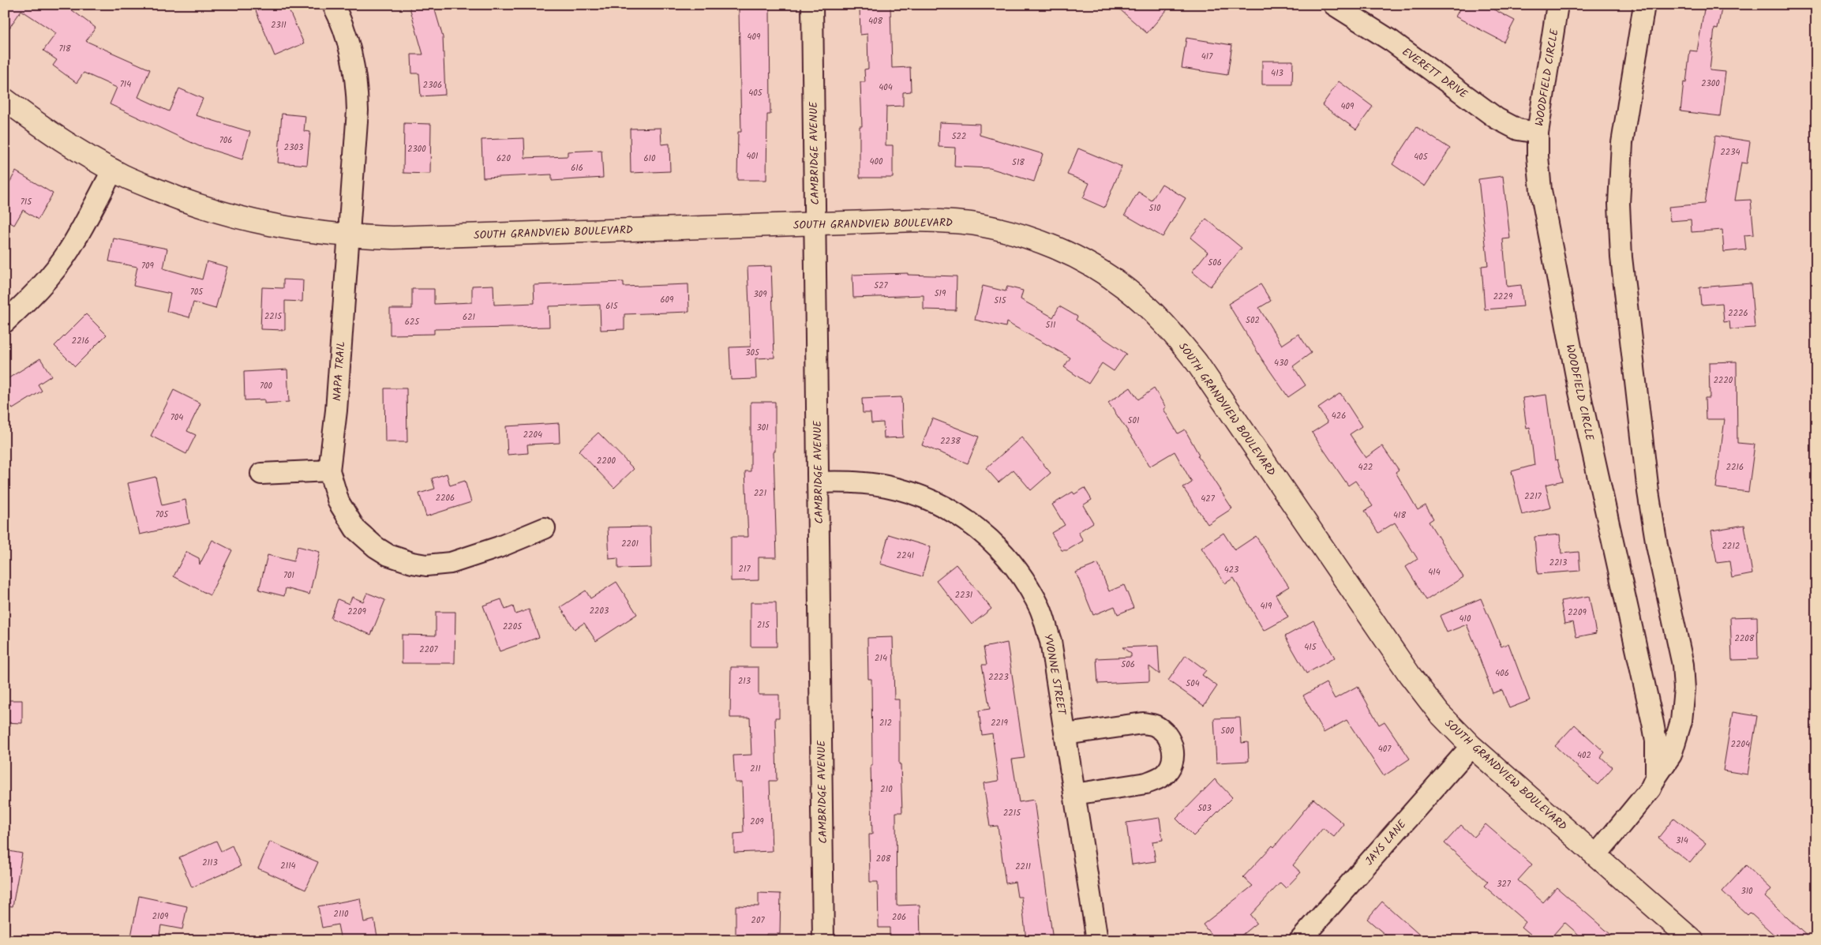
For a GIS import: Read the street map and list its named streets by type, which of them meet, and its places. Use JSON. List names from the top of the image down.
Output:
{
  "streets": {
    "street": [
      "EVERETT DRIVE",
      "WOODFIELD CIRCLE",
      "CAMBRIDGE AVENUE",
      "SOUTH GRANDVIEW BOULEVARD",
      "NAPA TRAIL",
      "YVONNE STREET",
      "JAYS LANE"
    ]
  },
  "crossings": [
    ["EVERETT DRIVE", "WOODFIELD CIRCLE"],
    ["WOODFIELD CIRCLE", "SOUTH GRANDVIEW BOULEVARD"],
    ["CAMBRIDGE AVENUE", "SOUTH GRANDVIEW BOULEVARD"],
    ["CAMBRIDGE AVENUE", "YVONNE STREET"],
    ["SOUTH GRANDVIEW BOULEVARD", "NAPA TRAIL"],
    ["SOUTH GRANDVIEW BOULEVARD", "JAYS LANE"]
  ],
  "house_numbers": [
    "408",
    "2311",
    "409",
    "718",
    "417",
    "413",
    "2300",
    "714",
    "2306",
    "404",
    "405",
    "409",
    "522",
    "706",
    "2303",
    "2300",
    "2234",
    "401",
    "405",
    "620",
    "610",
    "400",
    "518",
    "616",
    "715",
    "510",
    "506",
    "709",
    "527",
    "705",
    "519",
    "309",
    "2229",
    "609",
    "515",
    "615",
    "2226",
    "2215",
    "621",
    "502",
    "625",
    "511",
    "2216",
    "305",
    "430",
    "2220",
    "700",
    "426",
    "704",
    "501",
    "301",
    "2204",
    "2238",
    "2200",
    "422",
    "2216",
    "221",
    "2217",
    "2206",
    "427",
    "705",
    "418",
    "2201",
    "2212",
    "2241",
    "2213",
    "217",
    "423",
    "414",
    "701",
    "2231",
    "419",
    "2203",
    "2209",
    "2209",
    "410",
    "215",
    "2205",
    "2208",
    "415",
    "2207",
    "214",
    "506",
    "406",
    "2223",
    "213",
    "504",
    "212",
    "2219",
    "500",
    "2204",
    "407",
    "402",
    "211",
    "210",
    "503",
    "2215",
    "209",
    "314",
    "208",
    "2113",
    "2114",
    "2211",
    "327",
    "310",
    "2110",
    "2109",
    "206",
    "207"
  ]
}
